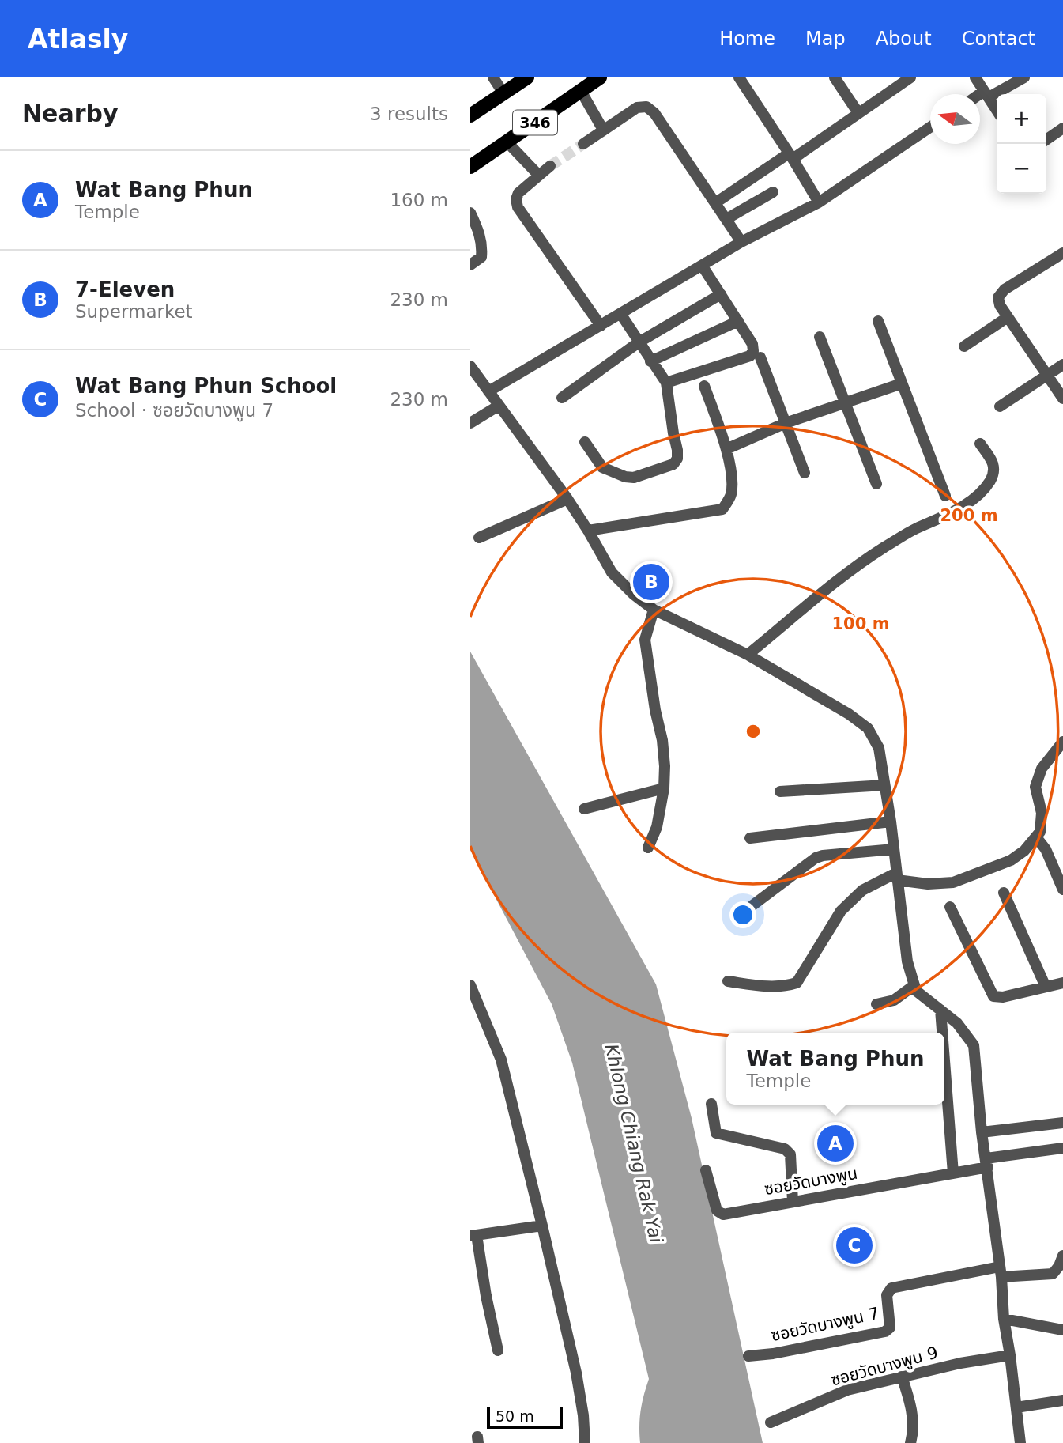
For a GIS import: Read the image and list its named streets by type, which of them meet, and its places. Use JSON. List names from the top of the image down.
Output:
{
  "streets": {
    "main road": ["346"],
    "street": ["ซอยวัดบางพูน", "ซอยวัดบางพูน 7", "ซอยวัดบางพูน 9"]
  },
  "water": ["Khlong Chiang Rak Yai"],
  "scale_bar": "50 m",
  "north": "left",
  "page": {
    "header": "Atlasly",
    "nav": [
      "Home",
      "Map",
      "About",
      "Contact"
    ],
    "heading": ["Nearby", "3 results"],
    "map_buttons": ["+", "−"],
    "list": [
      {
        "mark": "A",
        "name": "Wat Bang Phun",
        "note": "Temple",
        "value": "160 m"
      },
      {
        "mark": "B",
        "name": "7-Eleven",
        "note": "Supermarket",
        "value": "230 m"
      },
      {
        "mark": "C",
        "name": "Wat Bang Phun School",
        "note": "School · ซอยวัดบางพูน 7",
        "value": "230 m"
      }
    ],
    "pins": ["B", "A", "C"],
    "popup": ["Wat Bang Phun", "Temple"],
    "scale": "50 m"
  },
  "rings": ["200 m", "100 m"]
}
